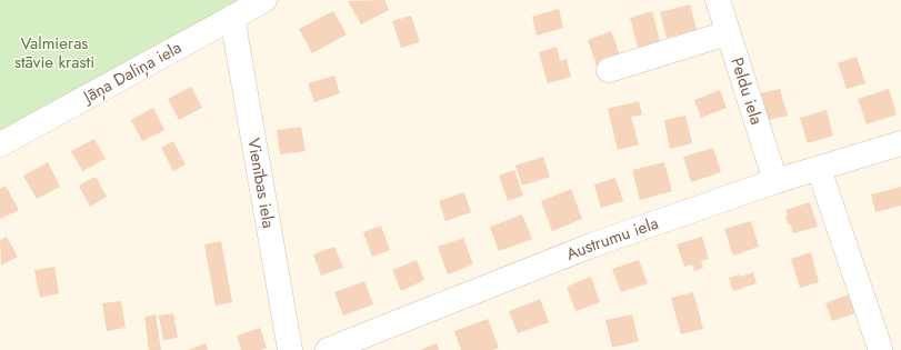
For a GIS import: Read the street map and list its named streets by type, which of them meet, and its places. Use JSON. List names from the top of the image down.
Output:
{
  "streets": {
    "street": [
      "Jāņa Daliņa iela",
      "Peldu iela",
      "Vienības iela",
      "Austrumu iela"
    ]
  },
  "crossings": [
    ["Jāņa Daliņa iela", "Vienības iela"],
    ["Peldu iela", "Austrumu iela"]
  ],
  "parks": ["Valmieras stāvie krasti"]
}
